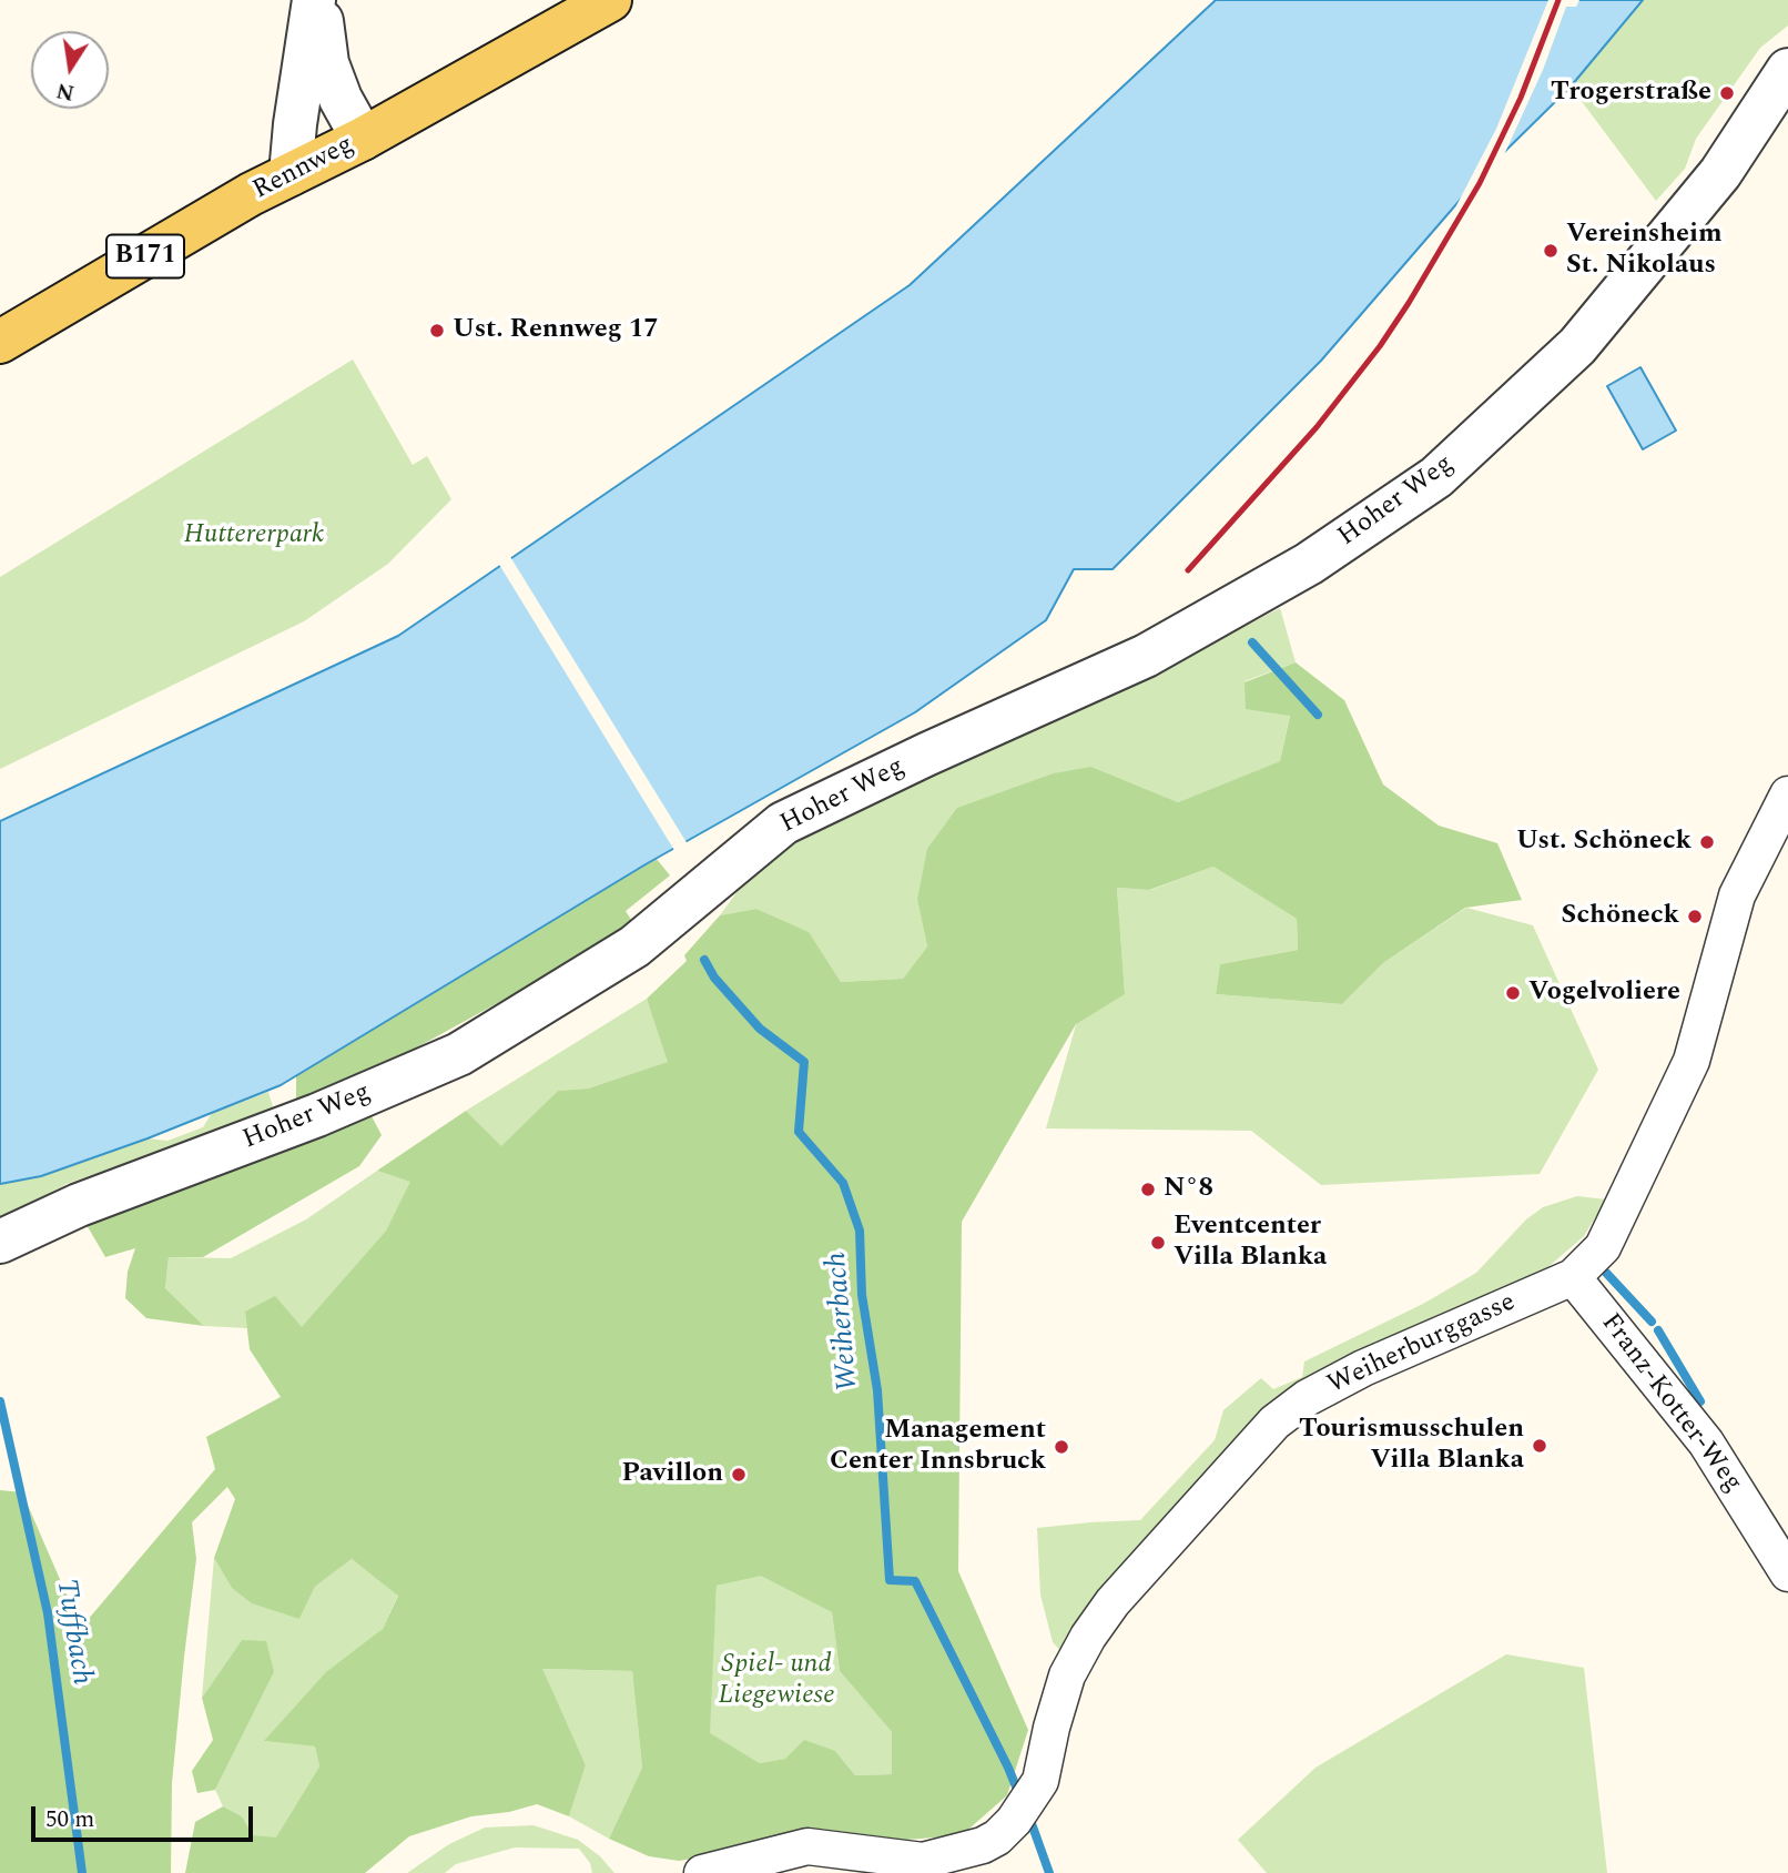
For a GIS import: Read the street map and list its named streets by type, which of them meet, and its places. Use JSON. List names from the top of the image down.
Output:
{
  "streets": {
    "main road": ["Rennweg", "B171"],
    "street": ["Hoher Weg", "Weiherburggasse", "Franz-Kotter-Weg"]
  },
  "crossings": [
    ["Weiherburggasse", "Franz-Kotter-Weg"]
  ],
  "water": ["Weiherbach", "Tuffbach"],
  "parks": ["Huttererpark", "Spiel- und Liegewiese"],
  "places": [
    "Trogerstraße",
    "Vereinsheim St. Nikolaus",
    "Ust. Rennweg 17",
    "Ust. Schöneck",
    "Schöneck",
    "Vogelvoliere",
    "N°8",
    "Eventcenter Villa Blanka",
    "Tourismusschulen Villa Blanka",
    "Management Center Innsbruck",
    "Pavillon"
  ],
  "scale_bar": "50 m",
  "north": "bottom"
}
